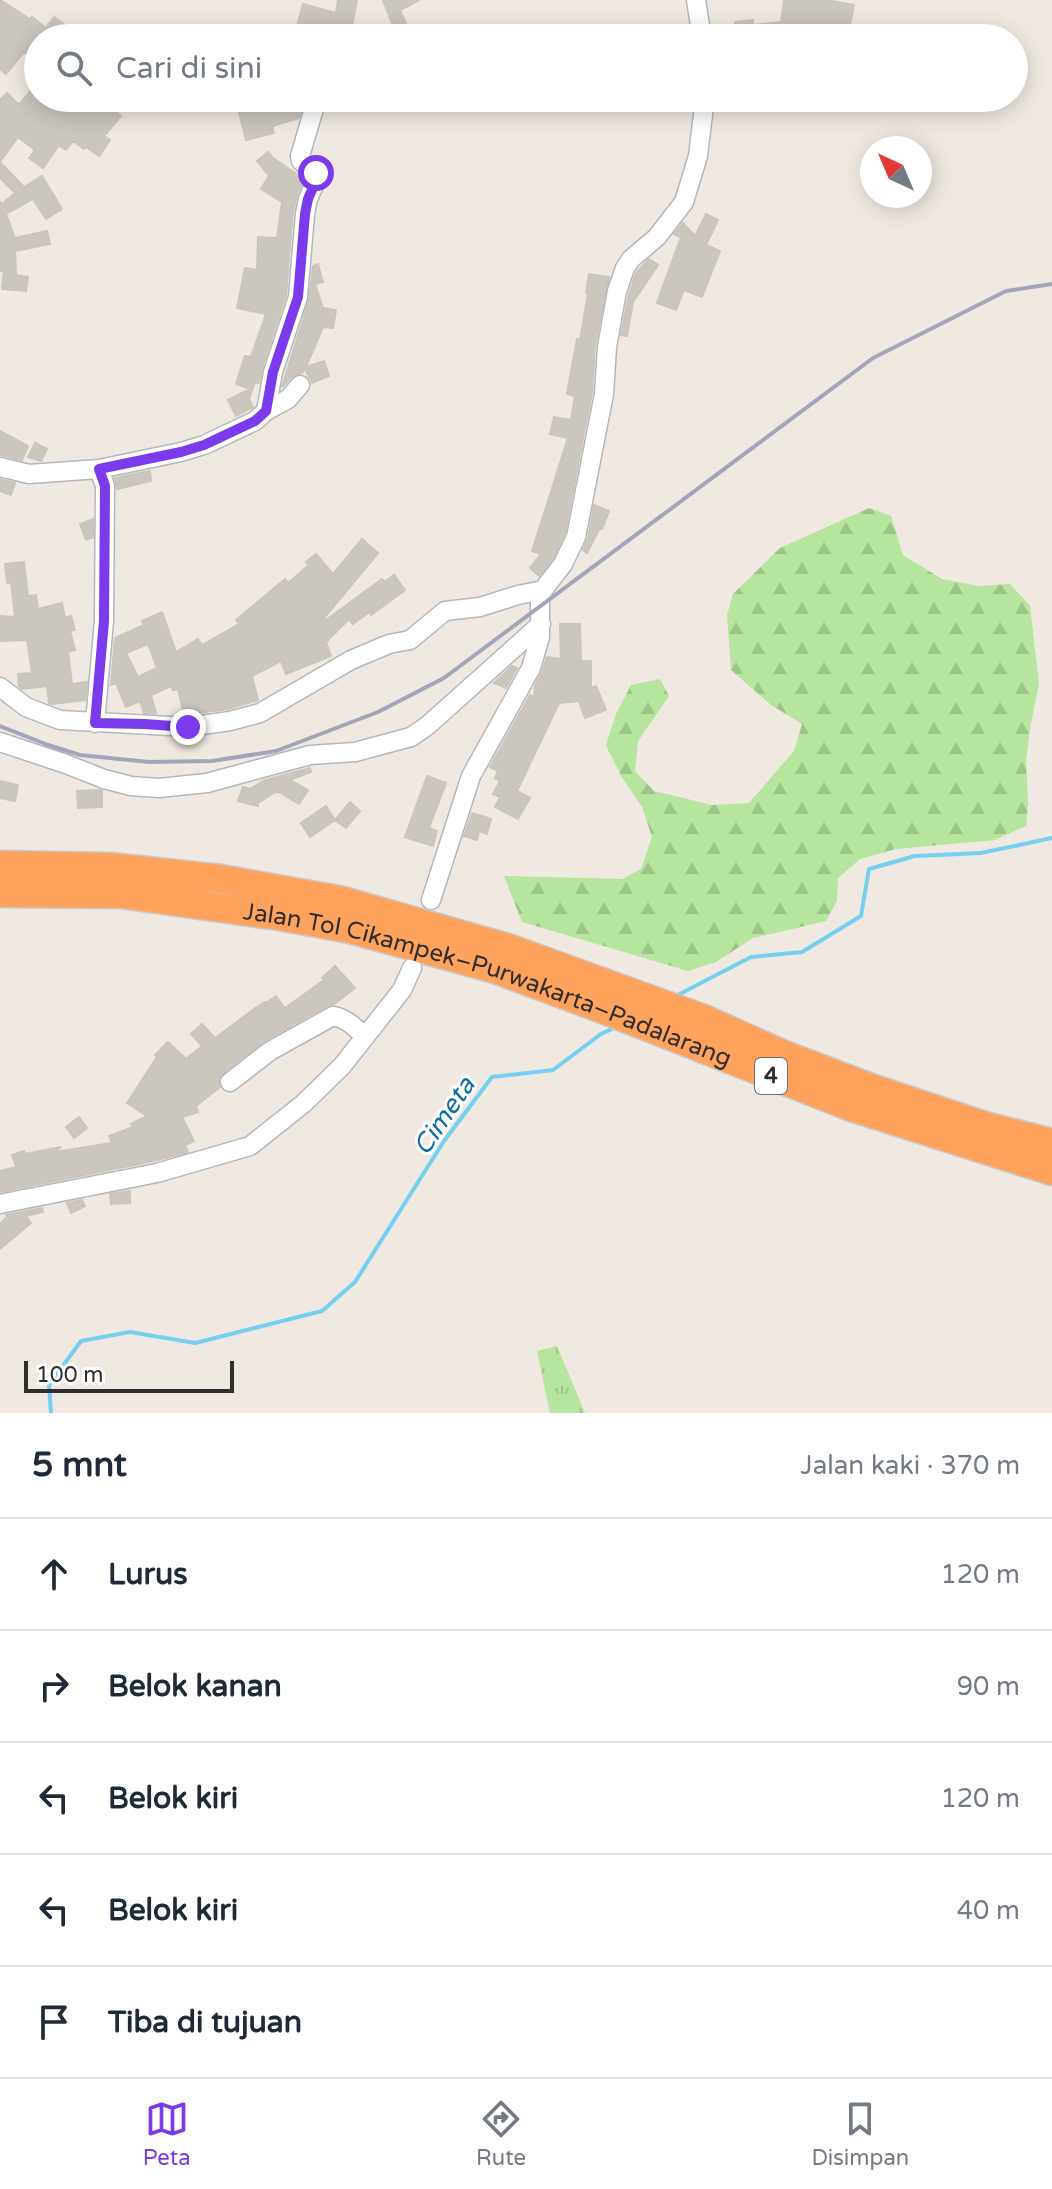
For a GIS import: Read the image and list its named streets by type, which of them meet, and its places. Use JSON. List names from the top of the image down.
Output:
{
  "streets": {
    "highway": ["Jalan Tol Cikampek–Purwakarta–Padalarang", "4"]
  },
  "water": ["Cimeta"],
  "scale_bar": "100 m",
  "north": "top left",
  "page": {
    "search": "Cari di sini",
    "scale": "100 m",
    "heading": ["5 mnt", "Jalan kaki · 370 m"],
    "list": [
      ["Lurus", "120 m"],
      ["Belok kanan", "90 m"],
      ["Belok kiri", "120 m"],
      ["Belok kiri", "40 m"],
      "Tiba di tujuan"
    ],
    "nav": ["Peta", "Rute", "Disimpan"]
  }
}
